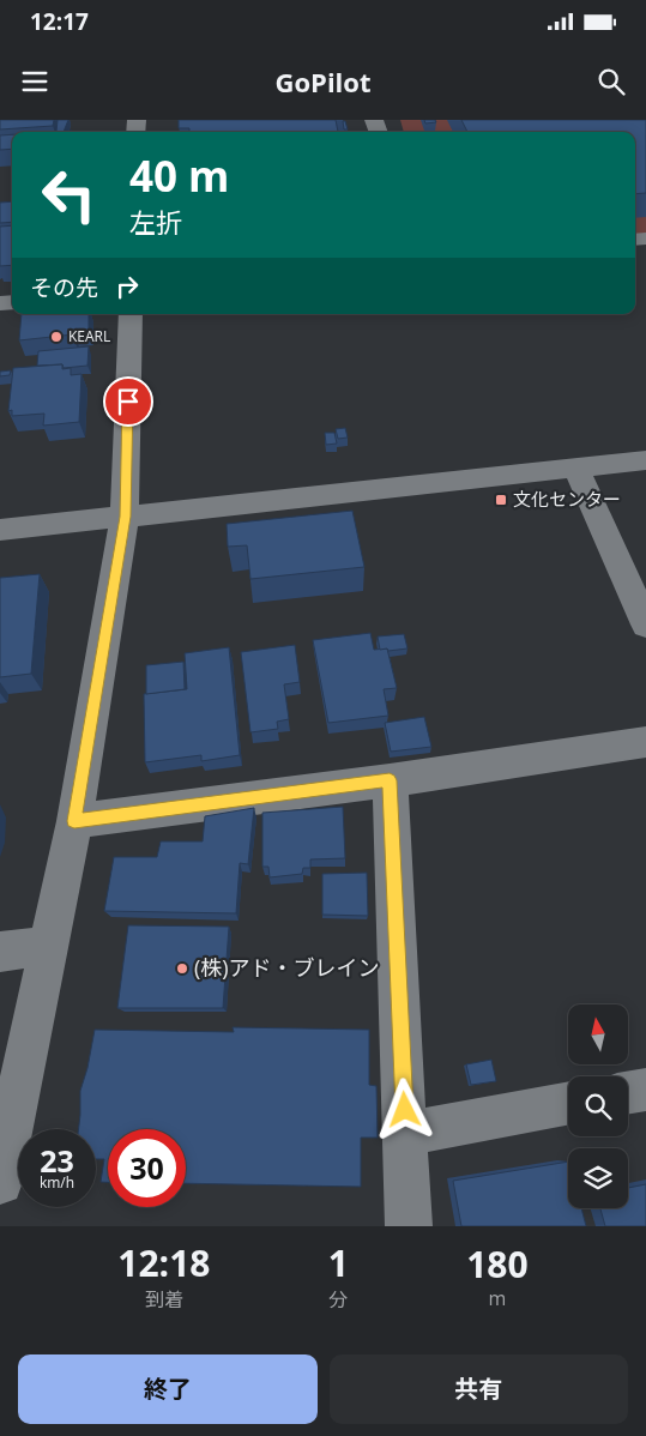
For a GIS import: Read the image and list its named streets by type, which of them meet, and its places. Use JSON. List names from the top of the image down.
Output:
{
  "places": {
    "other": ["KEARL", "(株)アド・ブレイン"],
    "transit": ["文化センター"]
  },
  "north": "top",
  "page": {
    "status": "12:17",
    "header": "GoPilot",
    "turn": ["40 m", "左折"],
    "then": "その先",
    "speed": "23 km/h",
    "limit": "30",
    "eta": [
      "12:18",
      "到着",
      "1",
      "分",
      "180",
      "m"
    ],
    "buttons": ["終了", "共有"]
  }
}
